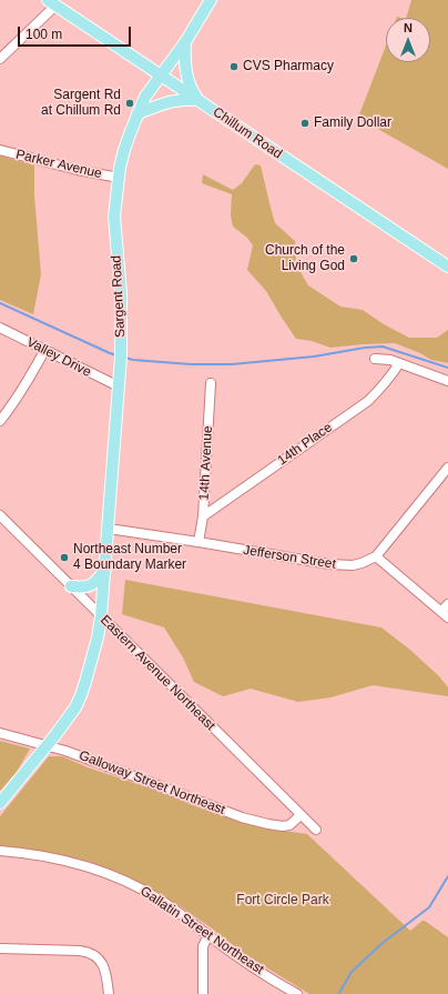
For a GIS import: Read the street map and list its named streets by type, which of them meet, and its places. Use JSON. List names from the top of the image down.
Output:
{
  "streets": {
    "main road": ["Chillum Road", "Sargent Road"],
    "street": [
      "Parker Avenue",
      "Valley Drive",
      "14th Place",
      "14th Avenue",
      "Jefferson Street",
      "Eastern Avenue Northeast",
      "Galloway Street Northeast",
      "Gallatin Street Northeast"
    ]
  },
  "crossings": [
    ["Chillum Road", "Sargent Road"],
    ["Parker Avenue", "Sargent Road"],
    ["Sargent Road", "Valley Drive"],
    ["Sargent Road", "Jefferson Street"],
    ["Sargent Road", "Eastern Avenue Northeast"],
    ["Sargent Road", "Galloway Street Northeast"],
    ["14th Place", "14th Avenue"],
    ["14th Avenue", "Jefferson Street"],
    ["Eastern Avenue Northeast", "Galloway Street Northeast"]
  ],
  "parks": ["Fort Circle Park"],
  "places": [
    "CVS Pharmacy",
    "Sargent Rd at Chillum Rd",
    "Family Dollar",
    "Church of the Living God",
    "Northeast Number 4 Boundary Marker"
  ],
  "scale_bar": "100 m",
  "north": "top"
}
